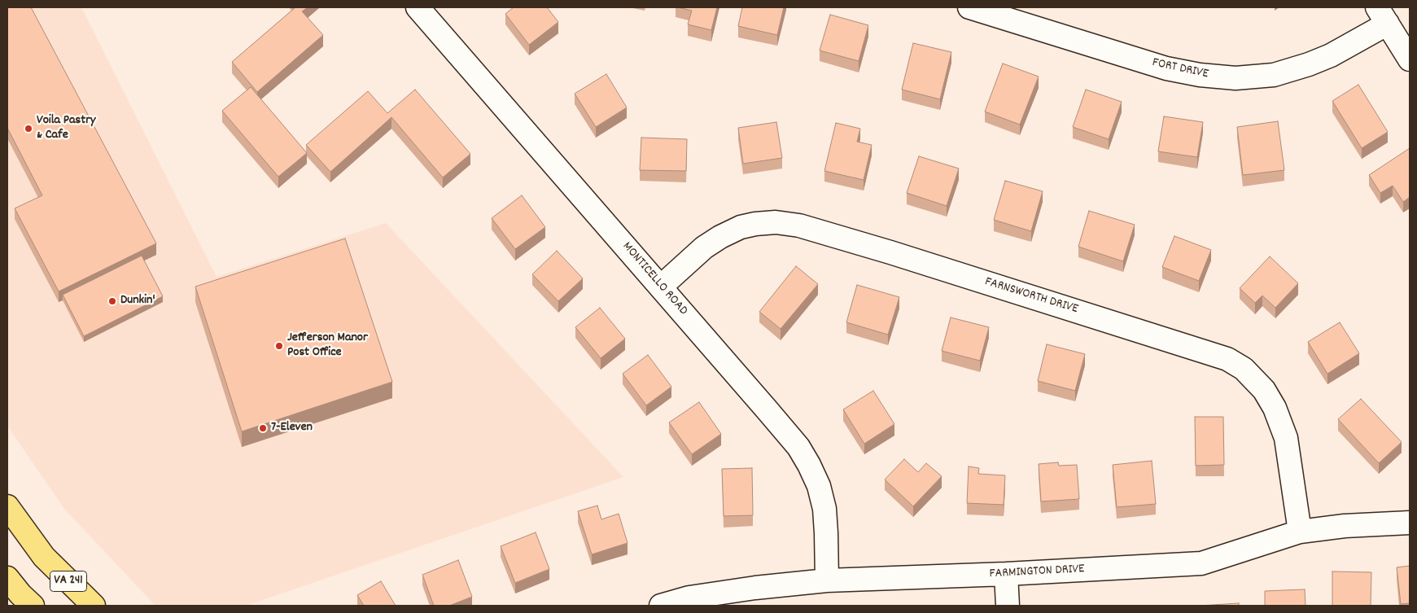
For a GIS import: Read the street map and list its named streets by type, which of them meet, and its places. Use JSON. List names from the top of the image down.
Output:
{
  "streets": {
    "main road": ["VA 241"],
    "street": [
      "FORT DRIVE",
      "MONTICELLO ROAD",
      "FARNSWORTH DRIVE",
      "FARMINGTON DRIVE"
    ]
  },
  "crossings": [
    ["MONTICELLO ROAD", "FARNSWORTH DRIVE"],
    ["MONTICELLO ROAD", "FARMINGTON DRIVE"],
    ["FARNSWORTH DRIVE", "FARMINGTON DRIVE"]
  ],
  "places": [
    "Voila Pastry & Cafe",
    "Dunkin'",
    "Jefferson Manor Post Office",
    "7-Eleven"
  ]
}
